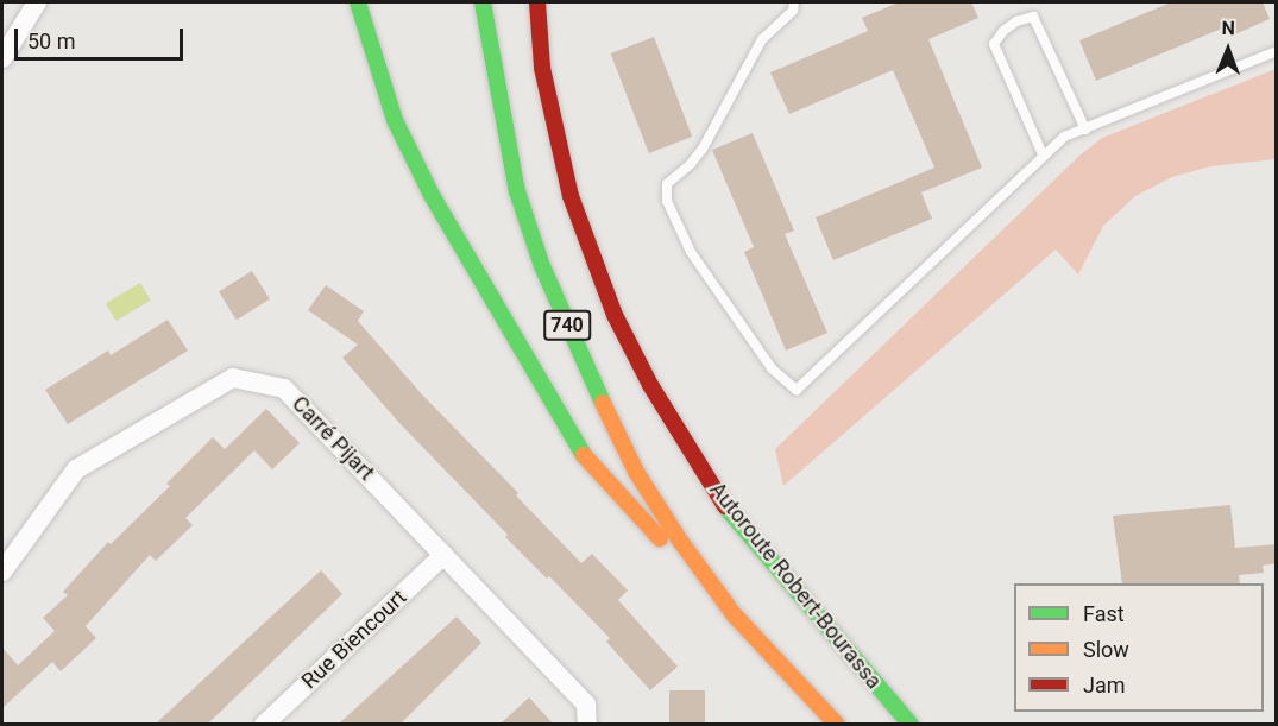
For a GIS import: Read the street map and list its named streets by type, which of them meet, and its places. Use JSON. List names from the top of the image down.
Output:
{
  "streets": {
    "highway": ["740", "Autoroute Robert-Bourassa"],
    "street": ["Carré Pijart", "Rue Biencourt"]
  },
  "crossings": [
    ["Carré Pijart", "Rue Biencourt"]
  ],
  "legend": ["Fast", "Slow", "Jam"],
  "scale_bar": "50 m",
  "north": "top"
}
